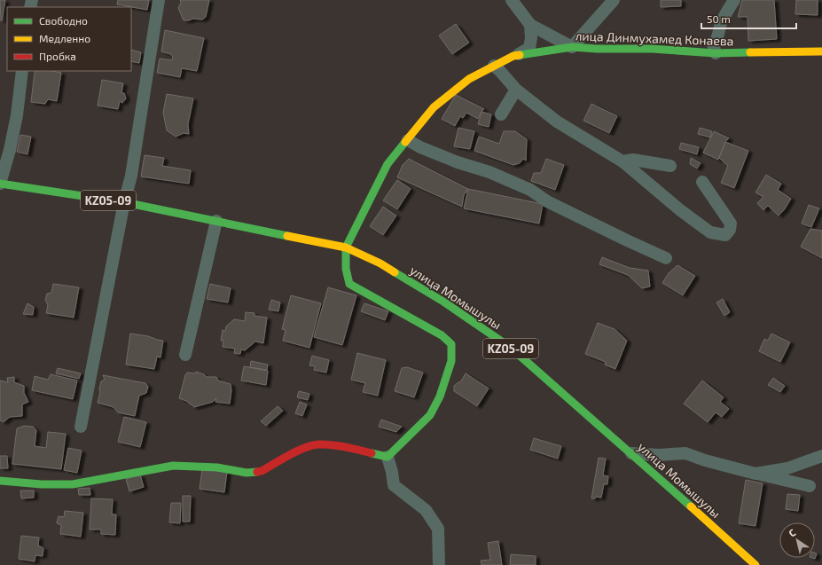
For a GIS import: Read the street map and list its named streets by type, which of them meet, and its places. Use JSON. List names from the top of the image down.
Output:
{
  "streets": {
    "street": ["лица Динмухамед Конаева", "KZ05-09", "улица Момышулы"]
  },
  "crossings": [
    ["лица Динмухамед Конаева", "улица Момышулы"],
    ["KZ05-09", "улица Момышулы"]
  ],
  "legend": ["Свободно", "Медленно", "Пробка"],
  "scale_bar": "50 m",
  "north": "top left"
}
